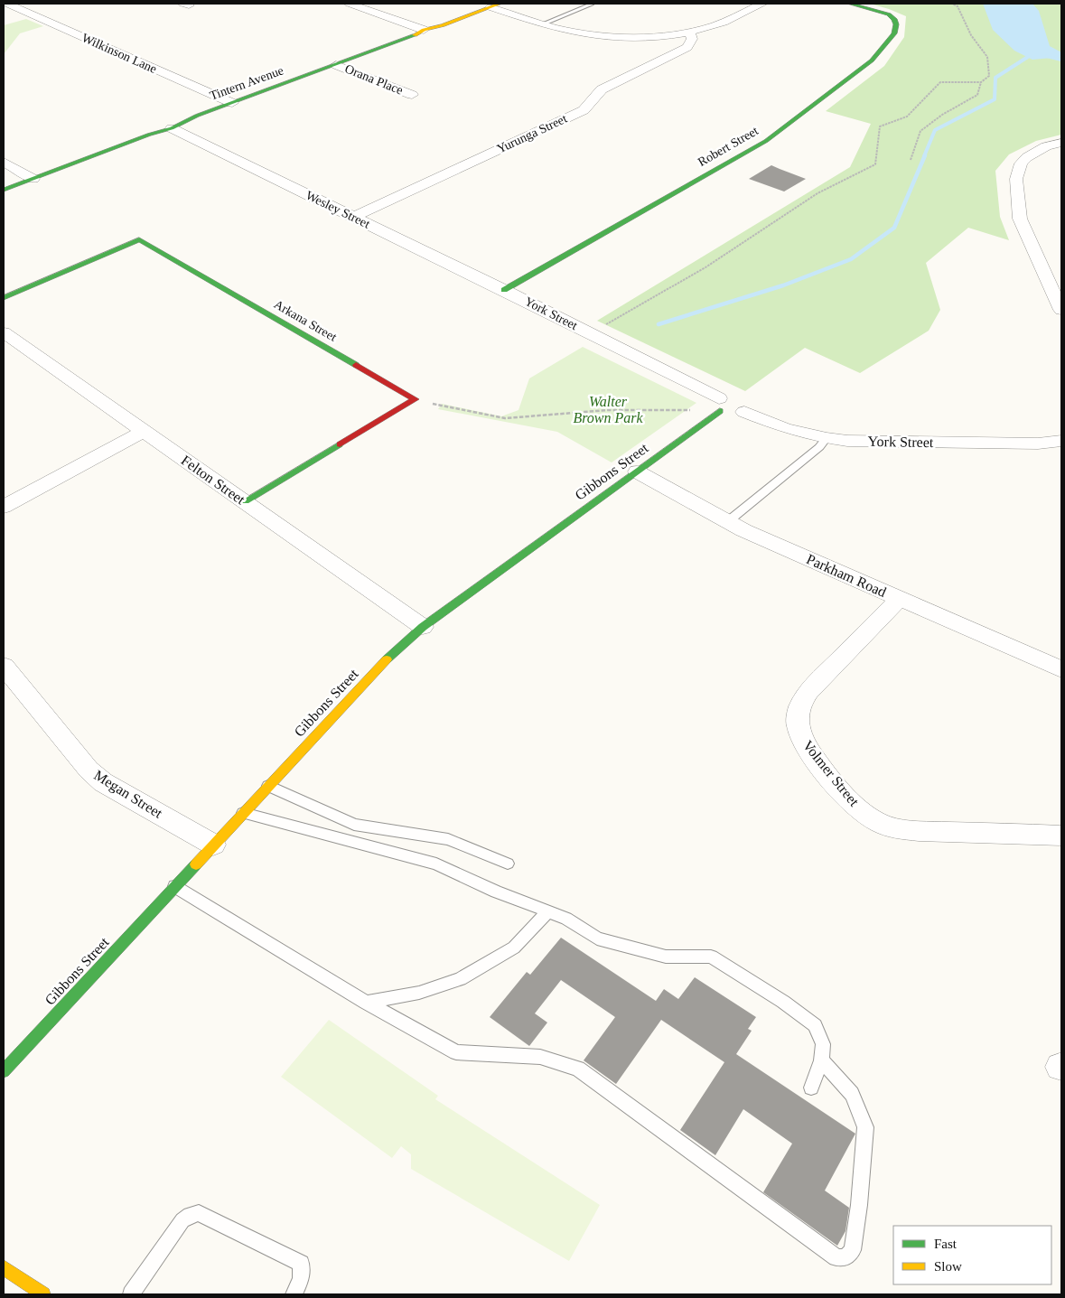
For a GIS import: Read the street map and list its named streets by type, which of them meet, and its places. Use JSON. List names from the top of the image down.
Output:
{
  "streets": {
    "main road": [
      "Tintern Avenue",
      "Robert Street",
      "Arkana Street",
      "Gibbons Street"
    ],
    "street": [
      "Wilkinson Lane",
      "Orana Place",
      "Yurunga Street",
      "Wesley Street",
      "York Street",
      "Felton Street",
      "Parkham Road",
      "Volmer Street",
      "Megan Street"
    ]
  },
  "crossings": [
    ["Wilkinson Lane", "Tintern Avenue"],
    ["Orana Place", "Tintern Avenue"],
    ["Tintern Avenue", "Wesley Street"],
    ["Yurunga Street", "Wesley Street"],
    ["Robert Street", "Wesley Street"],
    ["Robert Street", "York Street"],
    ["Wesley Street", "York Street"],
    ["York Street", "Gibbons Street"],
    ["Arkana Street", "Felton Street"],
    ["Gibbons Street", "Felton Street"],
    ["Gibbons Street", "Parkham Road"],
    ["Gibbons Street", "Megan Street"],
    ["Parkham Road", "Volmer Street"]
  ],
  "parks": ["Walter Brown Park"],
  "legend": ["Fast", "Slow"]
}
